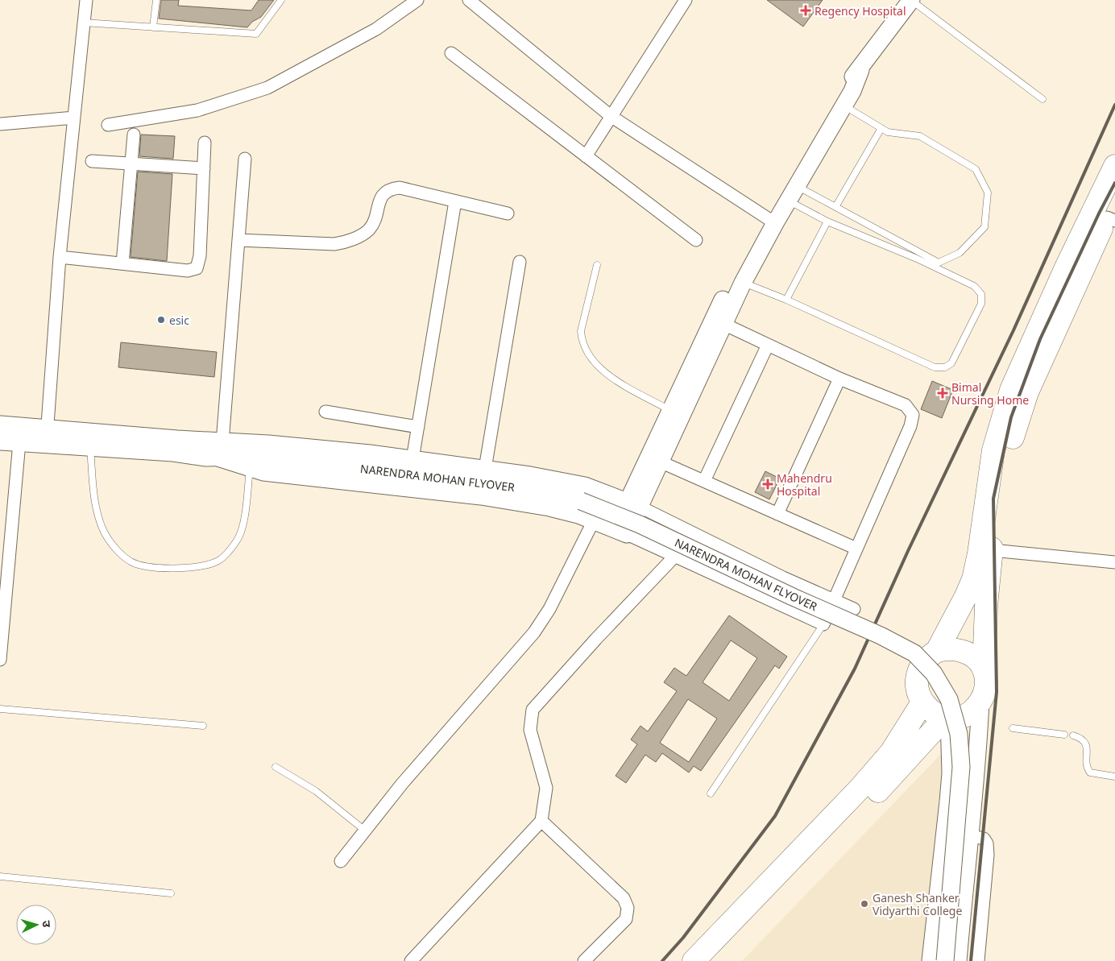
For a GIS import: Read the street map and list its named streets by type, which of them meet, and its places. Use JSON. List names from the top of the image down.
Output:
{
  "streets": {
    "main road": ["NARENDRA MOHAN FLYOVER"]
  },
  "places": {
    "health": ["Regency Hospital", "Bimal Nursing Home", "Mahendru Hospital"],
    "other": ["esic", "Ganesh Shanker Vidyarthi College"]
  },
  "north": "right"
}
